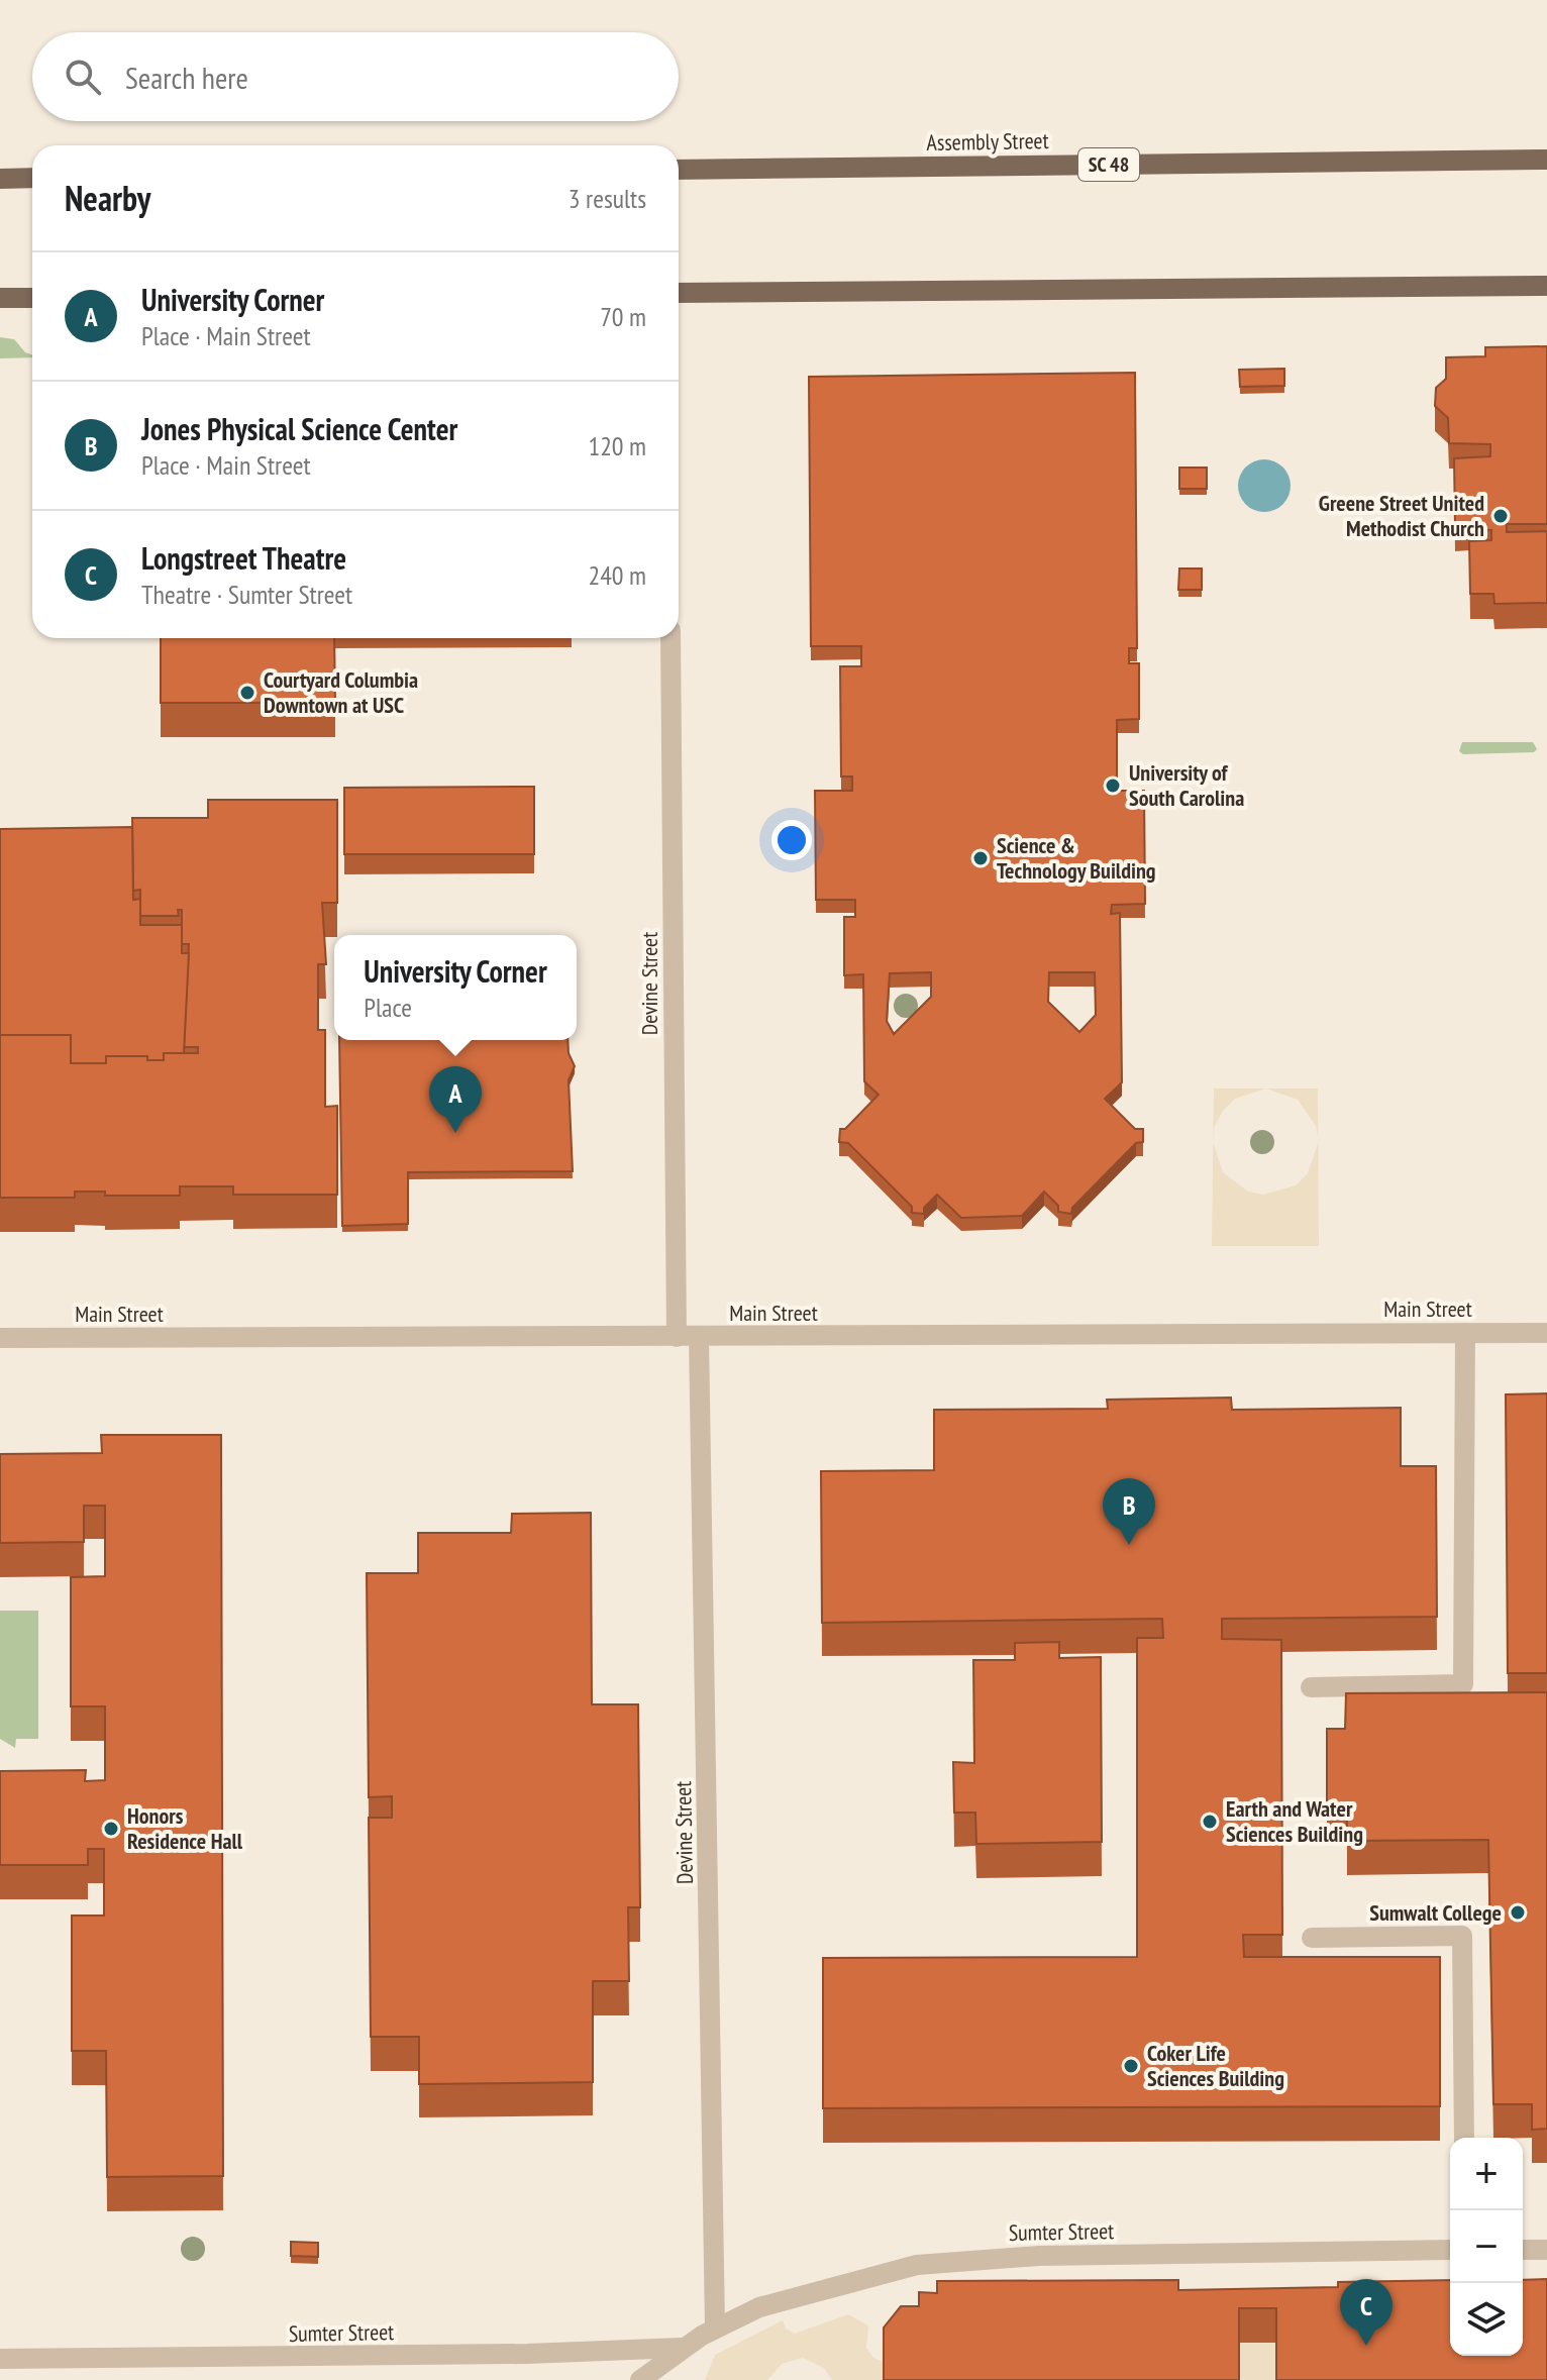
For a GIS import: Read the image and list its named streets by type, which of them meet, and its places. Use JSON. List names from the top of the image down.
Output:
{
  "streets": {
    "main road": ["Assembly Street", "SC 48"],
    "street": ["Devine Street", "Main Street", "Sumter Street"]
  },
  "crossings": [
    ["Devine Street", "Main Street"],
    ["Devine Street", "Sumter Street"]
  ],
  "places": [
    "Greene Street United Methodist Church",
    "Courtyard Columbia Downtown at USC",
    "University of South Carolina",
    "Science & Technology Building",
    "Earth and Water Sciences Building",
    "Honors Residence Hall",
    "Sumwalt College",
    "Coker Life Sciences Building"
  ],
  "page": {
    "search": "Search here",
    "heading": ["Nearby", "3 results"],
    "list": [
      {
        "mark": "A",
        "name": "University Corner",
        "note": "Place · Main Street",
        "value": "70 m"
      },
      {
        "mark": "B",
        "name": "Jones Physical Science Center",
        "note": "Place · Main Street",
        "value": "120 m"
      },
      {
        "mark": "C",
        "name": "Longstreet Theatre",
        "note": "Theatre · Sumter Street",
        "value": "240 m"
      }
    ],
    "popup": ["University Corner", "Place"],
    "pins": ["A", "B", "C"],
    "map_buttons": ["+", "−"]
  }
}
